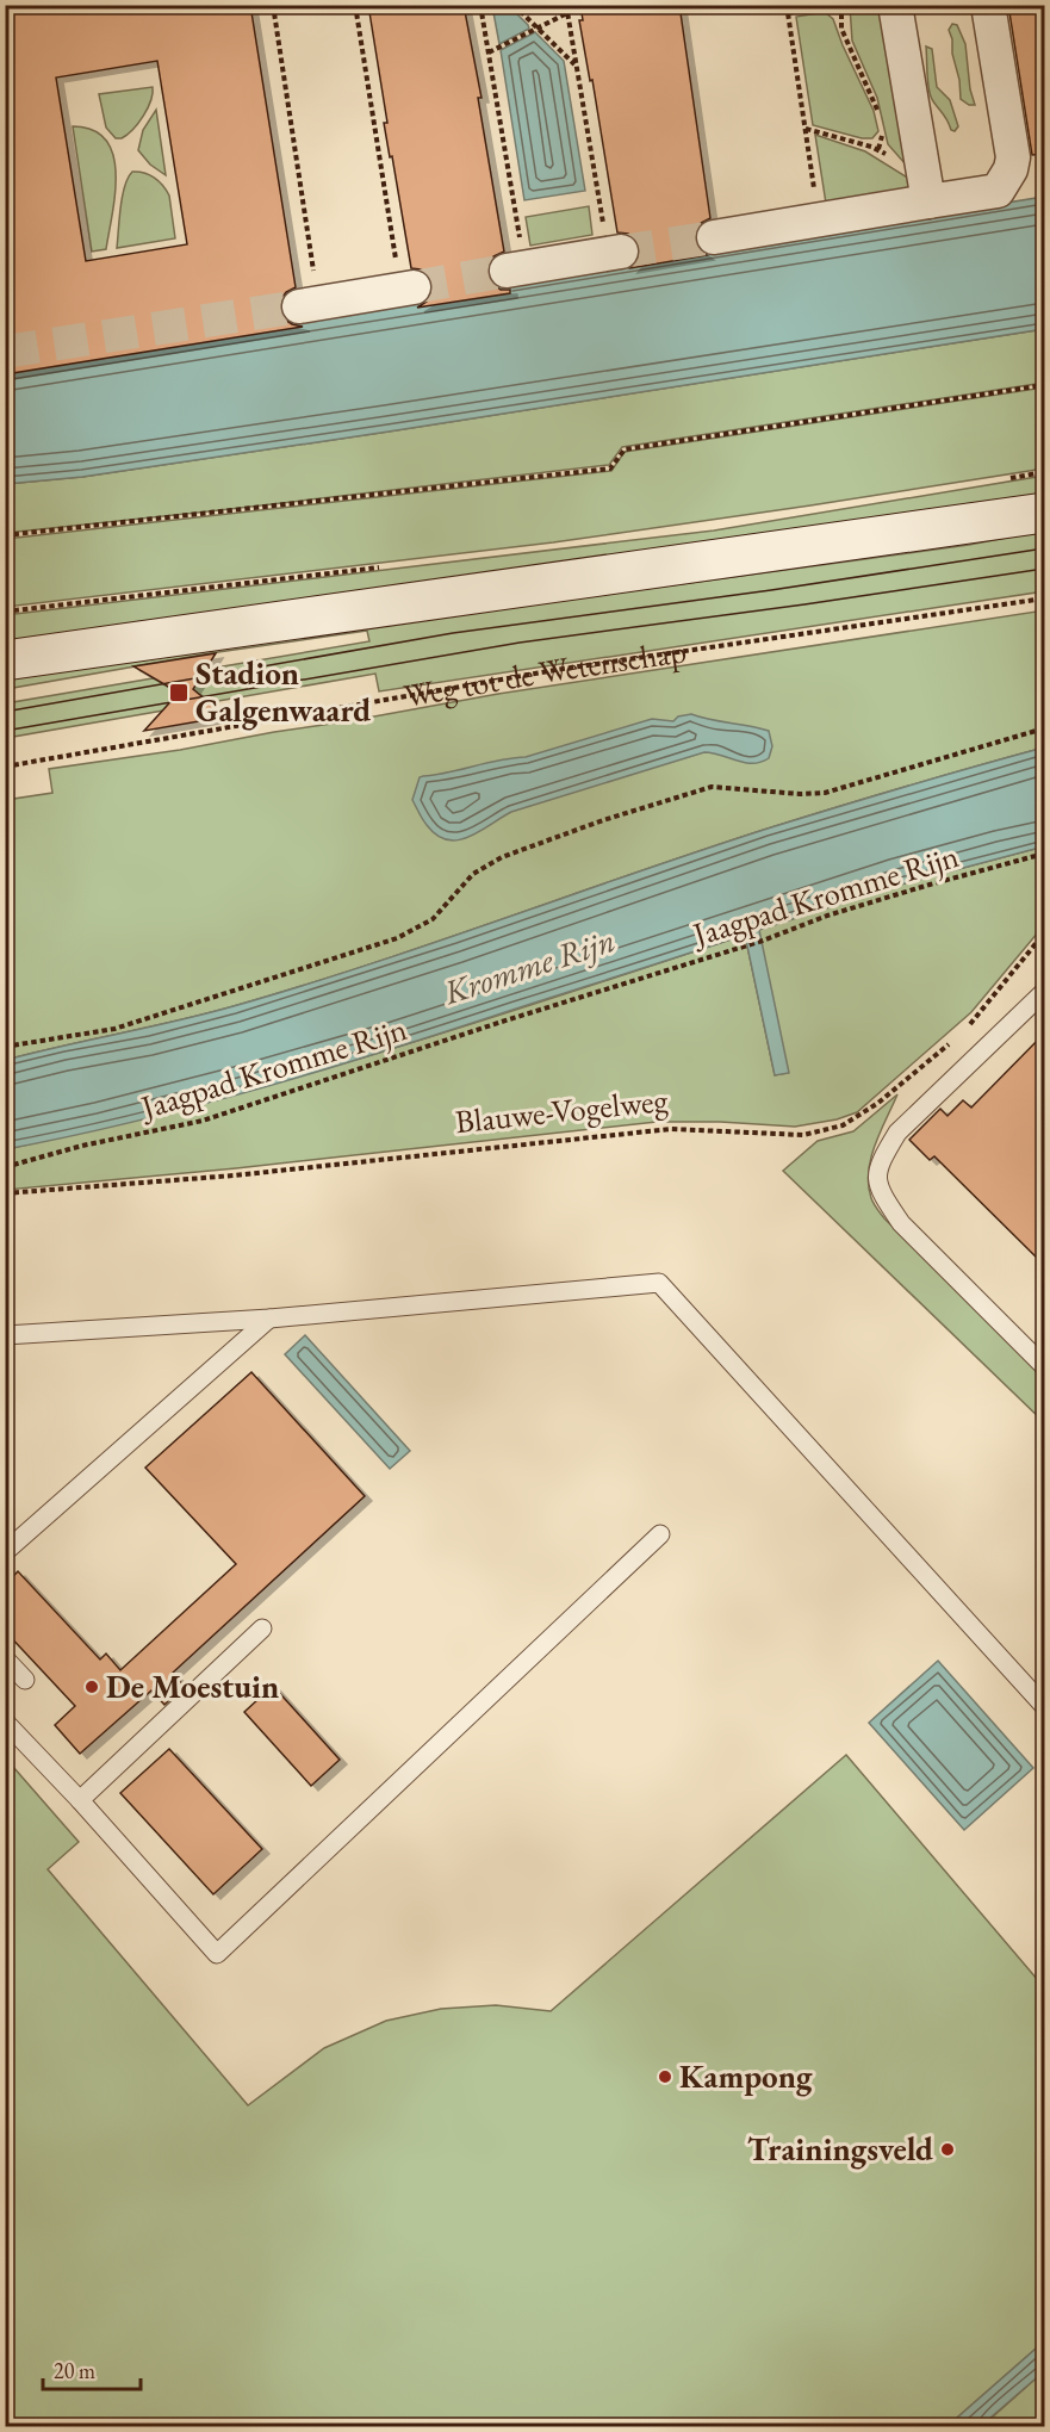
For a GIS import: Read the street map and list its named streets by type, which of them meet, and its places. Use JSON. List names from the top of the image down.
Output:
{
  "streets": {
    "path": ["Weg tot de Wetenschap", "Jaagpad Kromme Rijn", "Blauwe-Vogelweg"]
  },
  "water": ["Kromme Rijn"],
  "places": {
    "transit": ["Stadion Galgenwaard"],
    "other": ["De Moestuin", "Kampong", "Trainingsveld"]
  },
  "scale_bar": "20 m"
}
